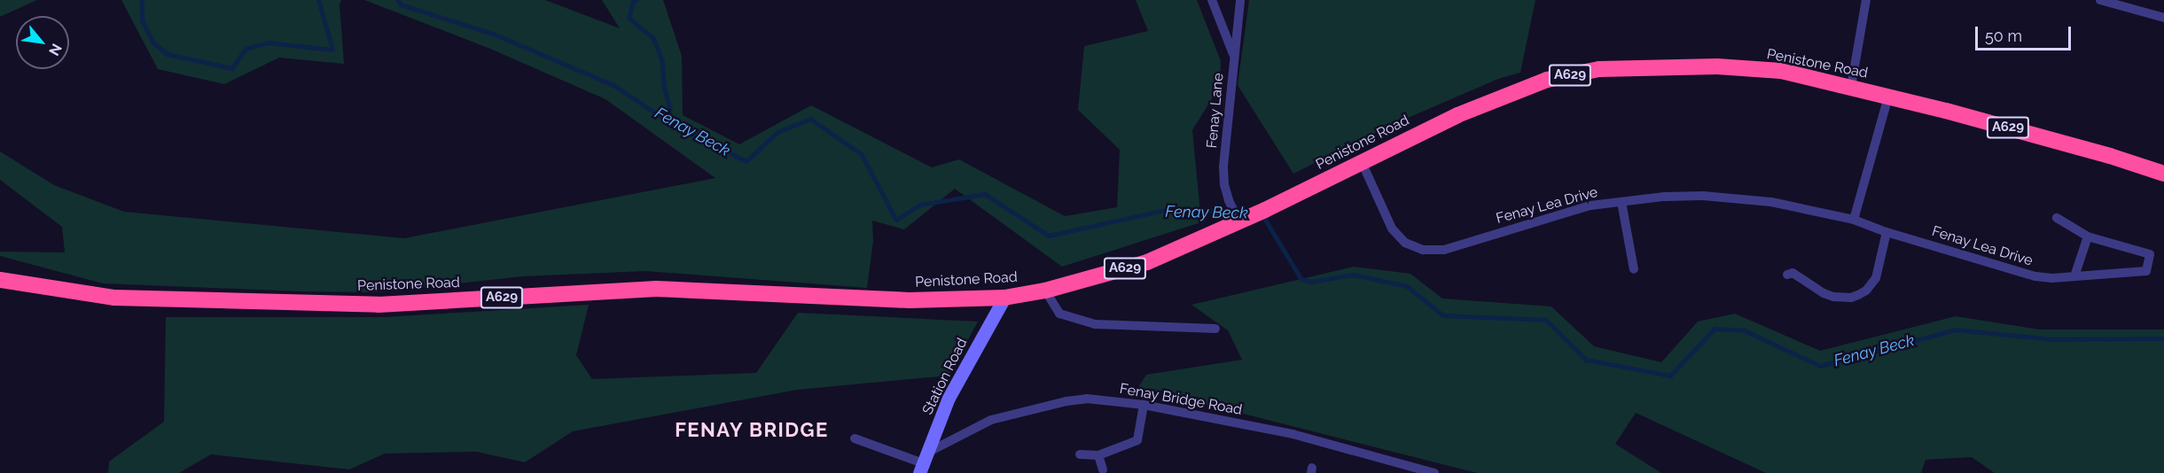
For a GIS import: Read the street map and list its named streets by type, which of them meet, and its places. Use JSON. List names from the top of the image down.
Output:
{
  "streets": {
    "highway": ["Penistone Road", "A629"],
    "street": [
      "Fenay Lane",
      "Fenay Lea Drive",
      "Station Road",
      "Fenay Bridge Road"
    ]
  },
  "crossings": [
    ["Penistone Road", "Fenay Lane"],
    ["Penistone Road", "Fenay Lea Drive"],
    ["Penistone Road", "Station Road"],
    ["Station Road", "Fenay Bridge Road"]
  ],
  "districts": ["FENAY BRIDGE"],
  "water": ["Fenay Beck"],
  "scale_bar": "50 m",
  "north": "bottom right"
}
